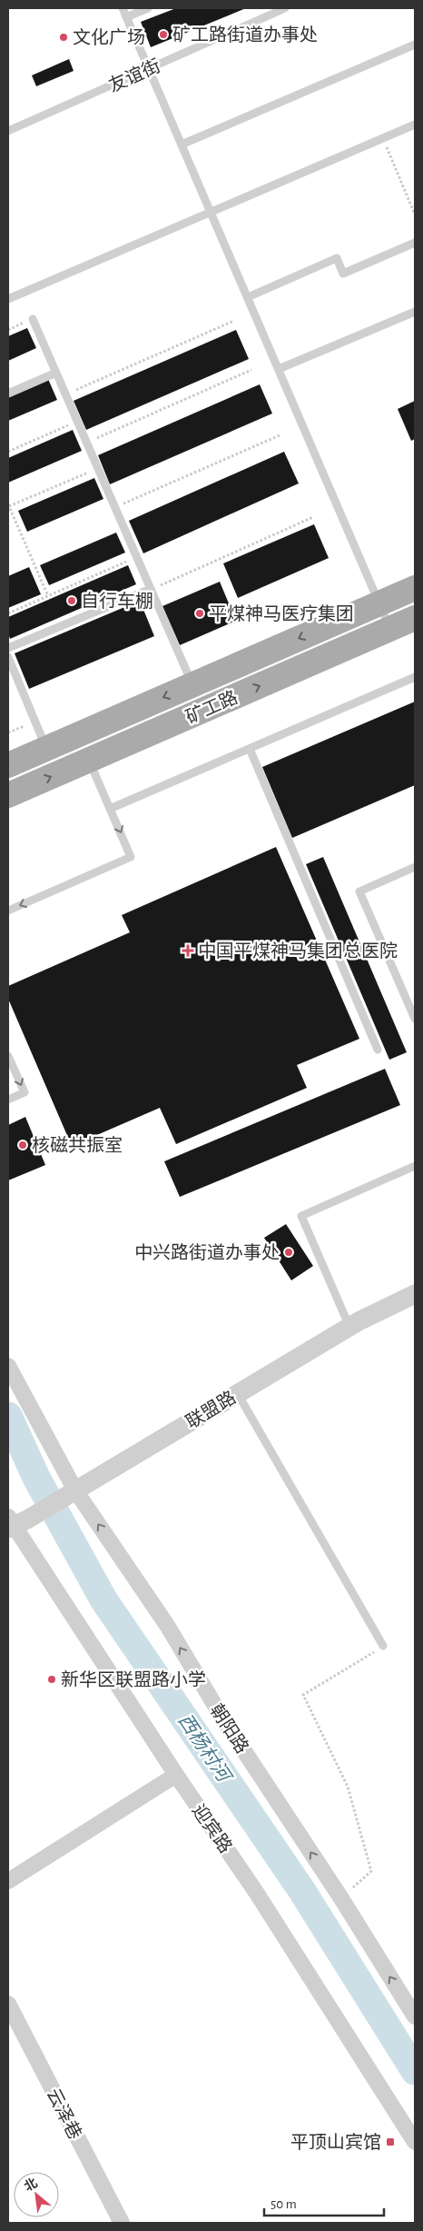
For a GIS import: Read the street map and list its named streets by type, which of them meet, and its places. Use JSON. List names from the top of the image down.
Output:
{
  "streets": {
    "main road": ["矿工路"],
    "street": [
      "联盟路",
      "朝阳路",
      "迎宾路",
      "云泽巷"
    ],
    "lane": ["友谊街"]
  },
  "crossings": [
    ["联盟路", "朝阳路"],
    ["联盟路", "迎宾路"]
  ],
  "one_way": ["朝阳路"],
  "water": ["西杨村河"],
  "places": {
    "other": [
      "矿工路街道办事处",
      "文化广场",
      "自行车棚",
      "平煤神马医疗集团",
      "核磁共振室",
      "中兴路街道办事处",
      "新华区联盟路小学"
    ],
    "health": ["中国平煤神马集团总医院"],
    "transit": ["平顶山宾馆"]
  },
  "scale_bar": "50 m",
  "north": "top left"
}
